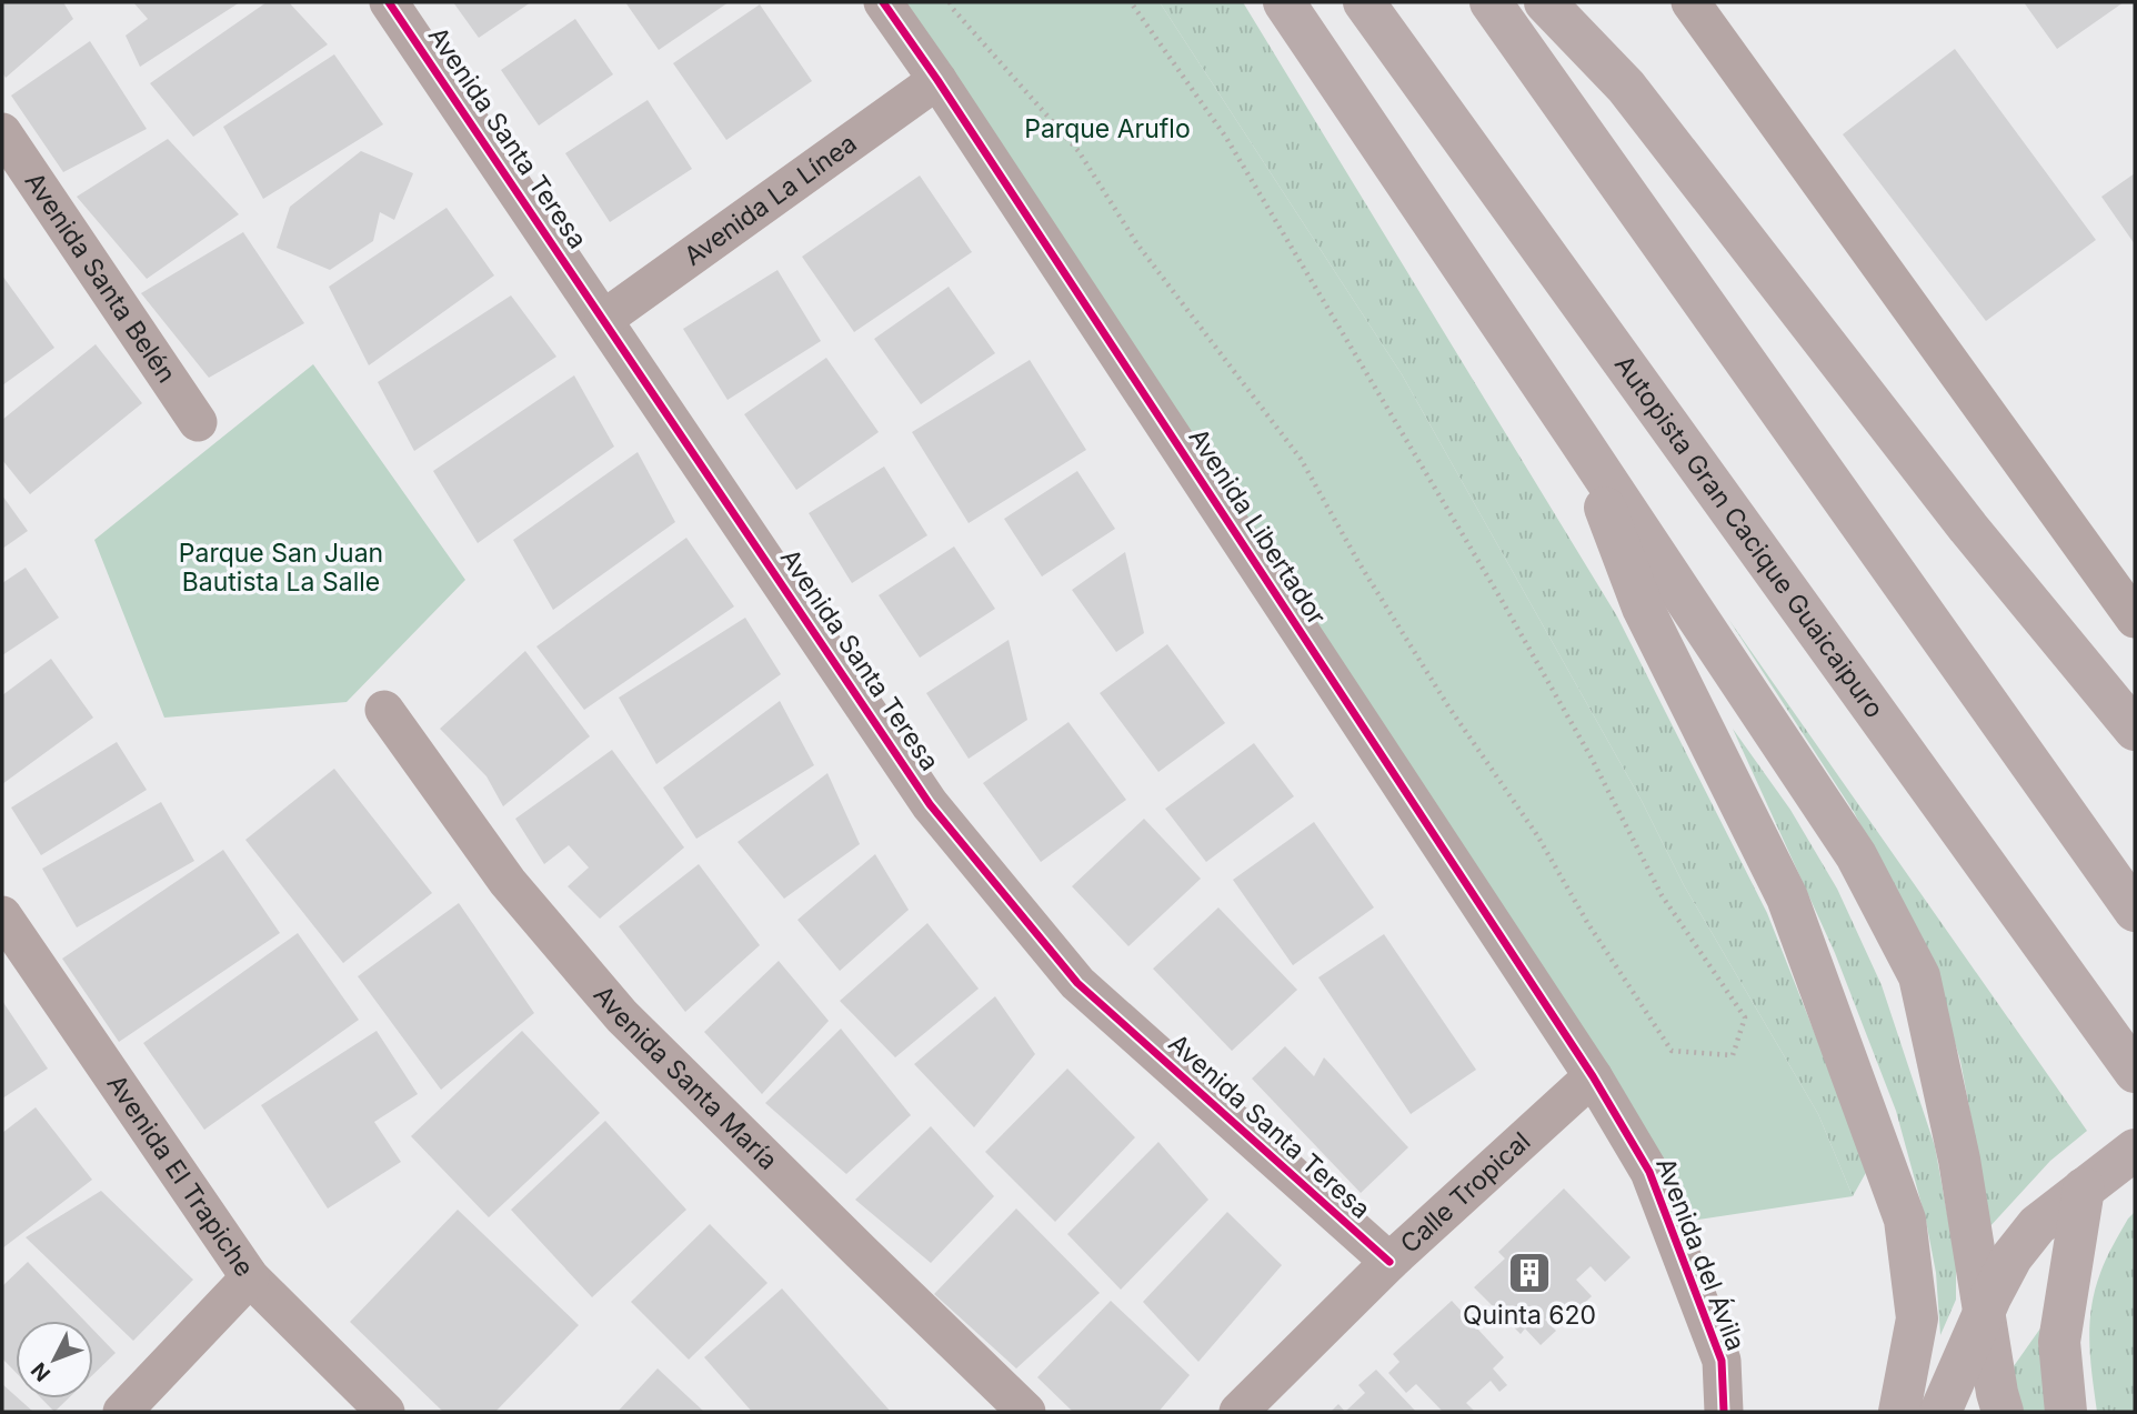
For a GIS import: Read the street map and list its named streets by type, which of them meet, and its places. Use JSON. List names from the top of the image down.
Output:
{
  "streets": {
    "highway": ["Autopista Gran Cacique Guaicaipuro"],
    "street": [
      "Avenida Santa Teresa",
      "Avenida La Línea",
      "Avenida Santa Belén",
      "Avenida Libertador",
      "Avenida Santa María",
      "Avenida El Trapiche",
      "Calle Tropical",
      "Avenida del Ávila"
    ]
  },
  "crossings": [
    ["Avenida Santa Teresa", "Avenida La Línea"],
    ["Avenida Santa Teresa", "Calle Tropical"],
    ["Avenida La Línea", "Avenida Libertador"],
    ["Avenida Libertador", "Calle Tropical"],
    ["Avenida Libertador", "Avenida del Ávila"],
    ["Calle Tropical", "Avenida del Ávila"]
  ],
  "parks": ["Parque Aruflo", "Parque San Juan Bautista La Salle"],
  "places": {
    "building": ["Quinta 620"]
  },
  "north": "bottom left"
}
